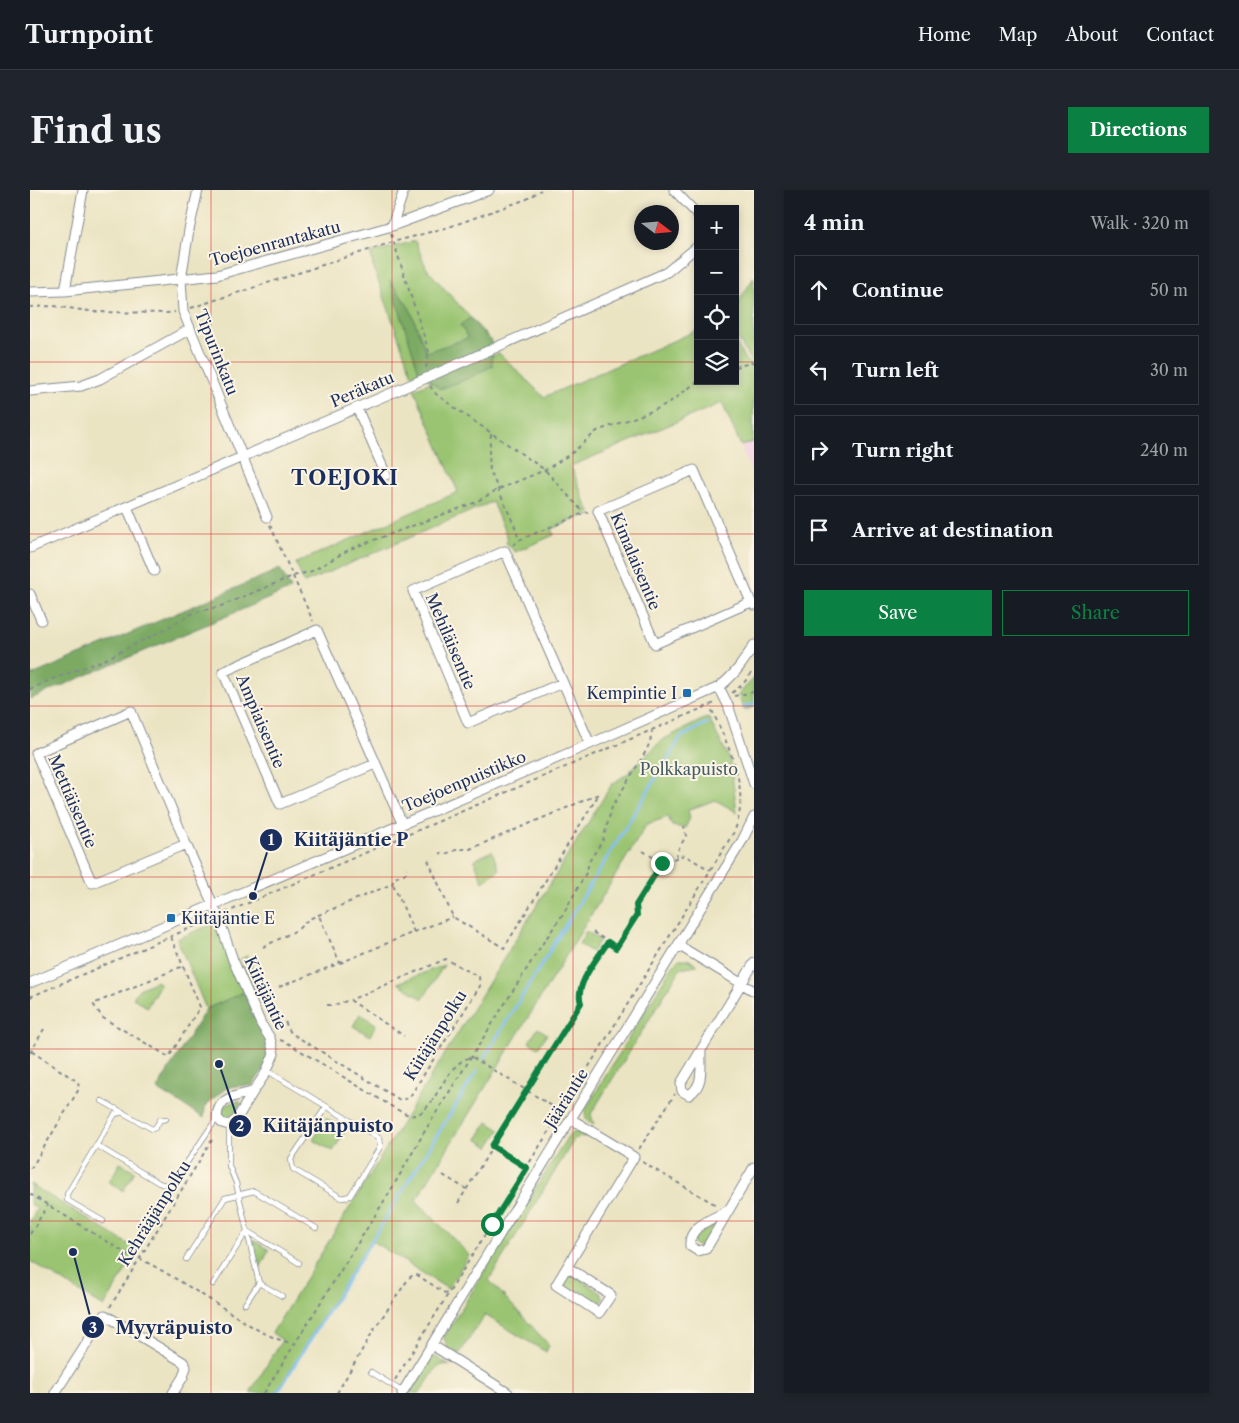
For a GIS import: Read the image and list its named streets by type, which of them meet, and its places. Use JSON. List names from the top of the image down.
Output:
{
  "streets": {
    "street": [
      "Toejoenrantakatu",
      "Tipurinkatu",
      "Peräkatu",
      "Kimalaisentie",
      "Mehiläisentie",
      "Ampiaisentie",
      "Toejoenpuistikko",
      "Mettiäisentie",
      "Kiitäjäntie",
      "Jääräntie"
    ],
    "path": ["Kiitäjänpolku", "Kehrääjänpolku"]
  },
  "crossings": [
    ["Toejoenrantakatu", "Tipurinkatu"],
    ["Tipurinkatu", "Peräkatu"],
    ["Toejoenpuistikko", "Mettiäisentie"],
    ["Toejoenpuistikko", "Kiitäjäntie"],
    ["Mettiäisentie", "Kiitäjäntie"]
  ],
  "districts": ["TOEJOKI"],
  "parks": ["Polkkapuisto"],
  "places": {
    "transit": ["Kempintie I", "Kiitäjäntie E"],
    "other": ["Kiitäjäntie P", "Kiitäjänpuisto", "Myyräpuisto"]
  },
  "north": "right",
  "page": {
    "header": "Turnpoint",
    "nav": [
      "Home",
      "Map",
      "About",
      "Contact"
    ],
    "buttons": [
      "Directions",
      ["Save", "Share"]
    ],
    "title": "Find us",
    "heading": ["4 min", "Walk · 320 m"],
    "map_buttons": ["+", "−"],
    "list": [
      ["Continue", "50 m"],
      ["Turn left", "30 m"],
      ["Turn right", "240 m"],
      "Arrive at destination"
    ]
  }
}
